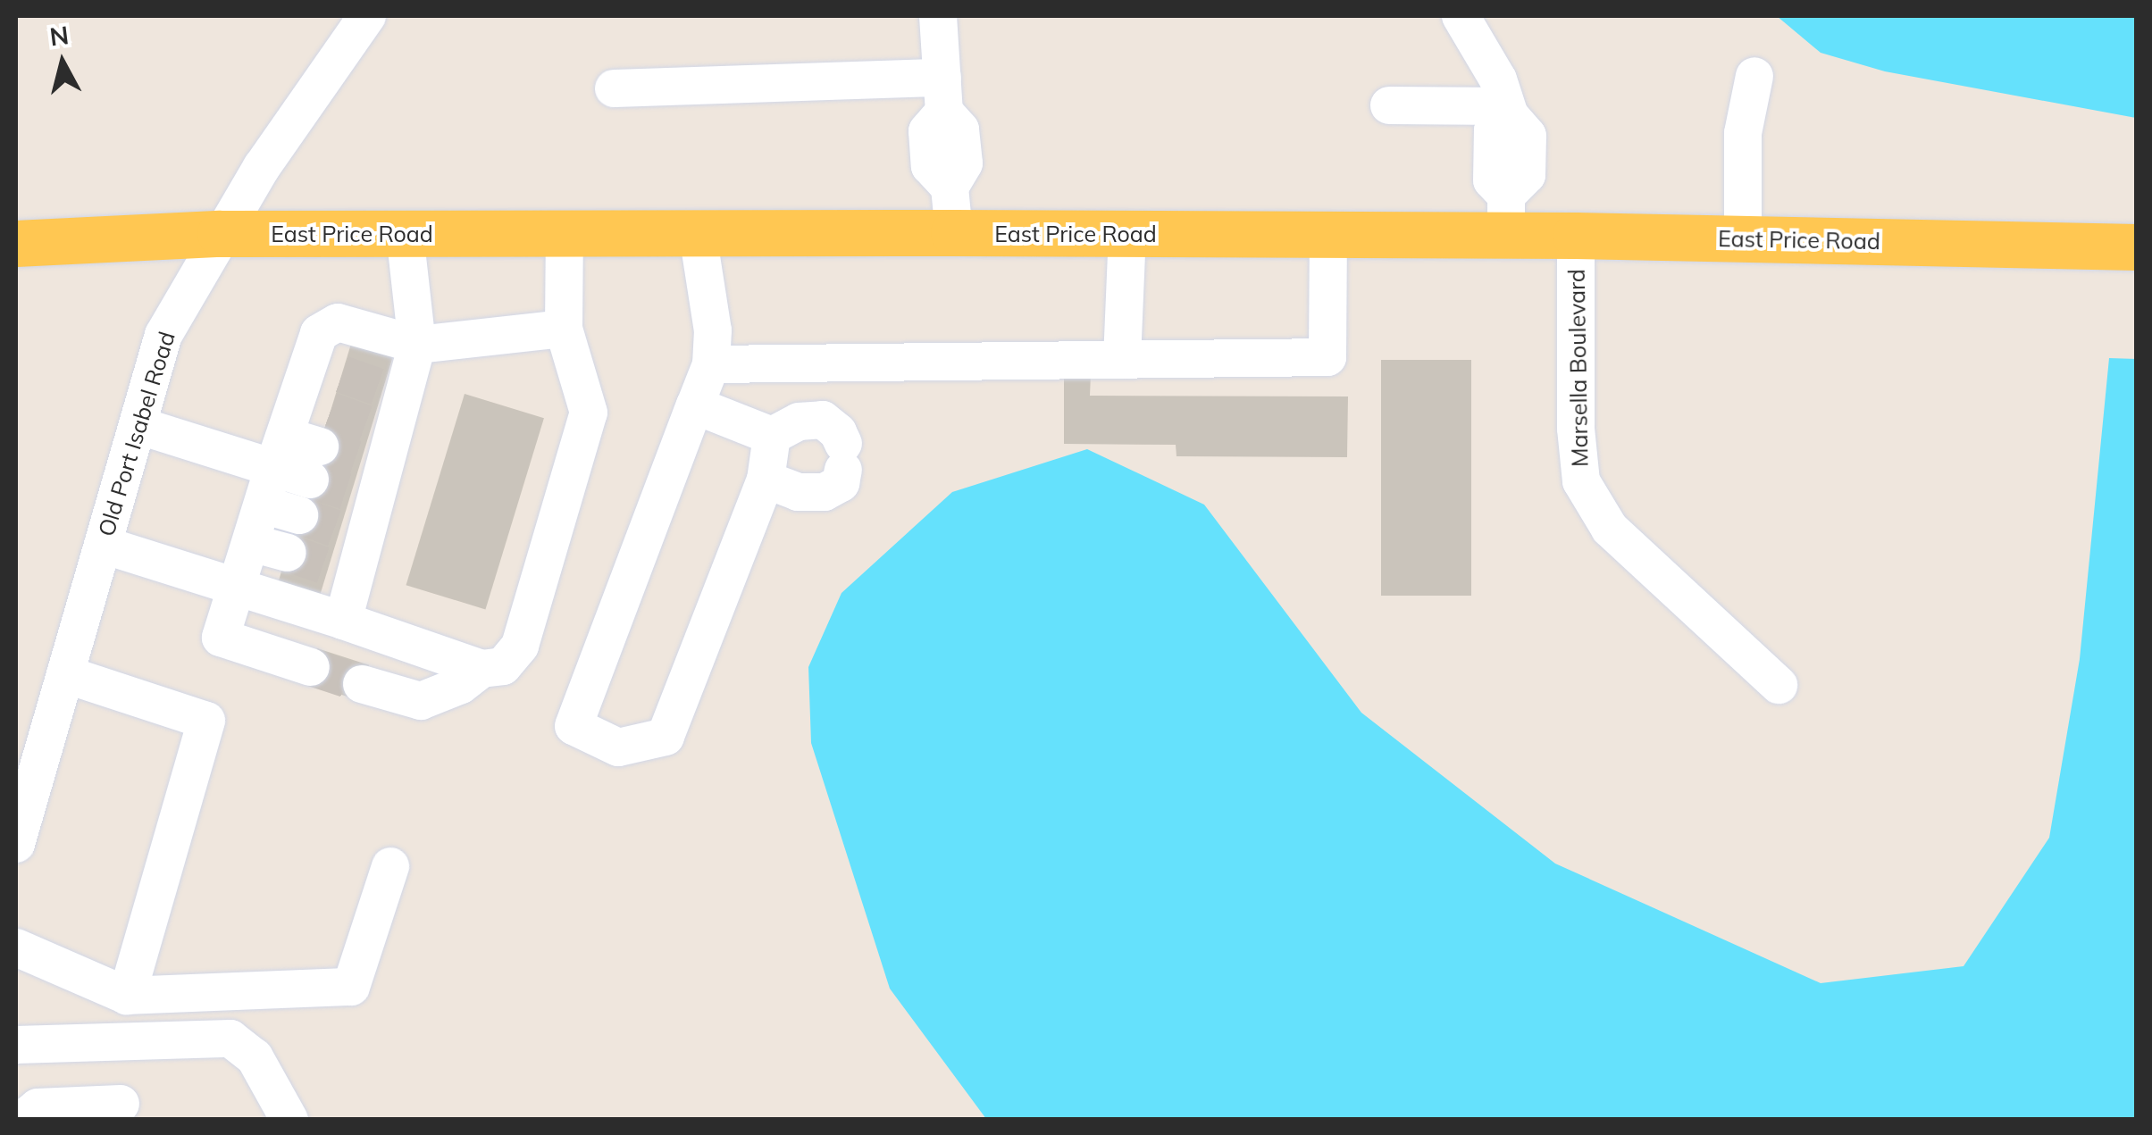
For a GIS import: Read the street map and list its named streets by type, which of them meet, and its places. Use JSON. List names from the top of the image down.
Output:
{
  "streets": {
    "main road": ["East Price Road"],
    "street": ["Marsella Boulevard", "Old Port Isabel Road"]
  },
  "crossings": [
    ["East Price Road", "Marsella Boulevard"],
    ["East Price Road", "Old Port Isabel Road"]
  ],
  "north": "top"
}
